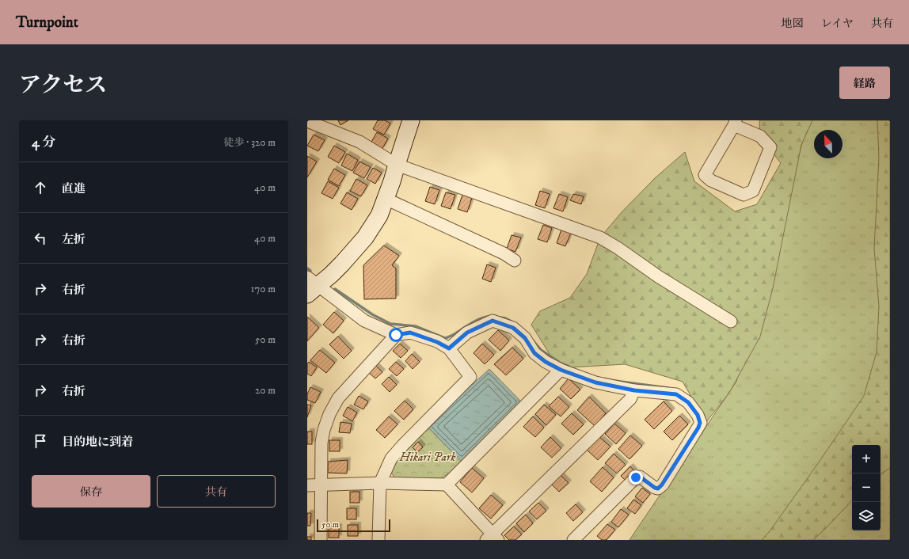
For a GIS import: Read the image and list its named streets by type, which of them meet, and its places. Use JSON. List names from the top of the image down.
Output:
{
  "parks": ["Hikari Park"],
  "scale_bar": "50 m",
  "north": "top left",
  "page": {
    "header": "Turnpoint",
    "nav": ["地図", "レイヤ", "共有"],
    "title": "アクセス",
    "buttons": [
      "経路",
      ["保存", "共有"]
    ],
    "heading": ["4 分", "徒歩 · 320 m"],
    "list": [
      ["直進", "40 m"],
      ["左折", "40 m"],
      ["右折", "170 m"],
      ["右折", "50 m"],
      ["右折", "20 m"],
      "目的地に到着"
    ],
    "map_buttons": ["+", "−"],
    "scale": "50 m"
  }
}
